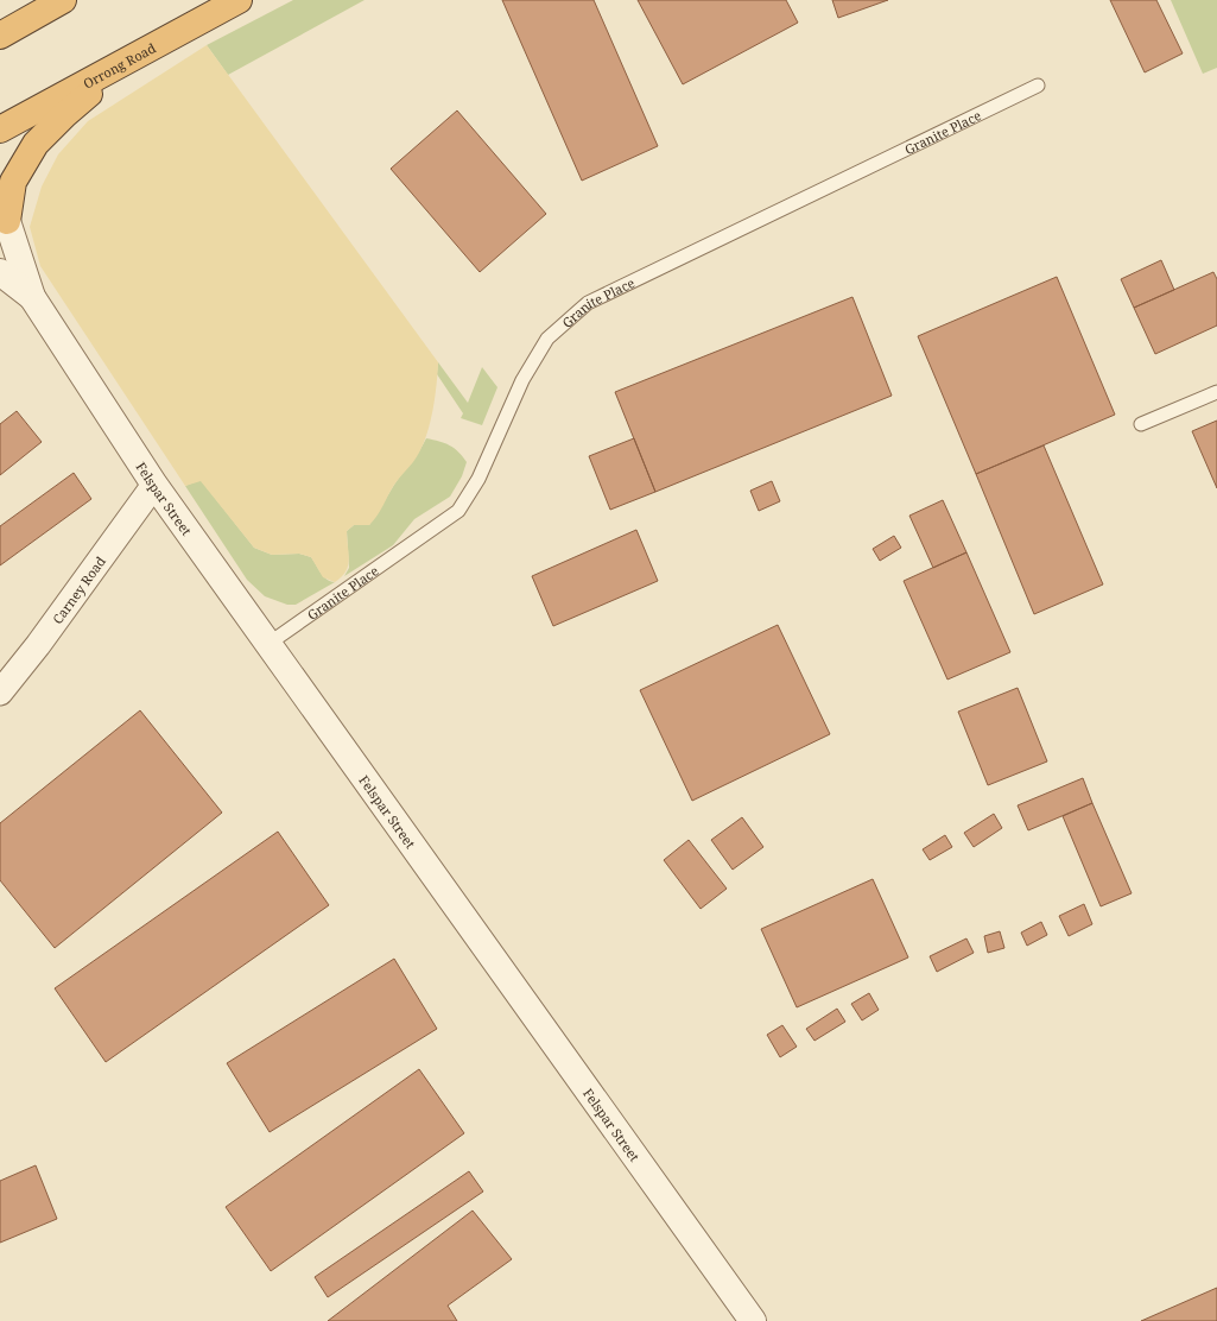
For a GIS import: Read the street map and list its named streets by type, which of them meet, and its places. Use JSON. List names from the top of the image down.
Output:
{
  "streets": {
    "highway": ["Orrong Road"],
    "street": ["Felspar Street", "Carney Road"],
    "lane": ["Granite Place"]
  },
  "crossings": [
    ["Granite Place", "Felspar Street"],
    ["Felspar Street", "Carney Road"]
  ]
}
